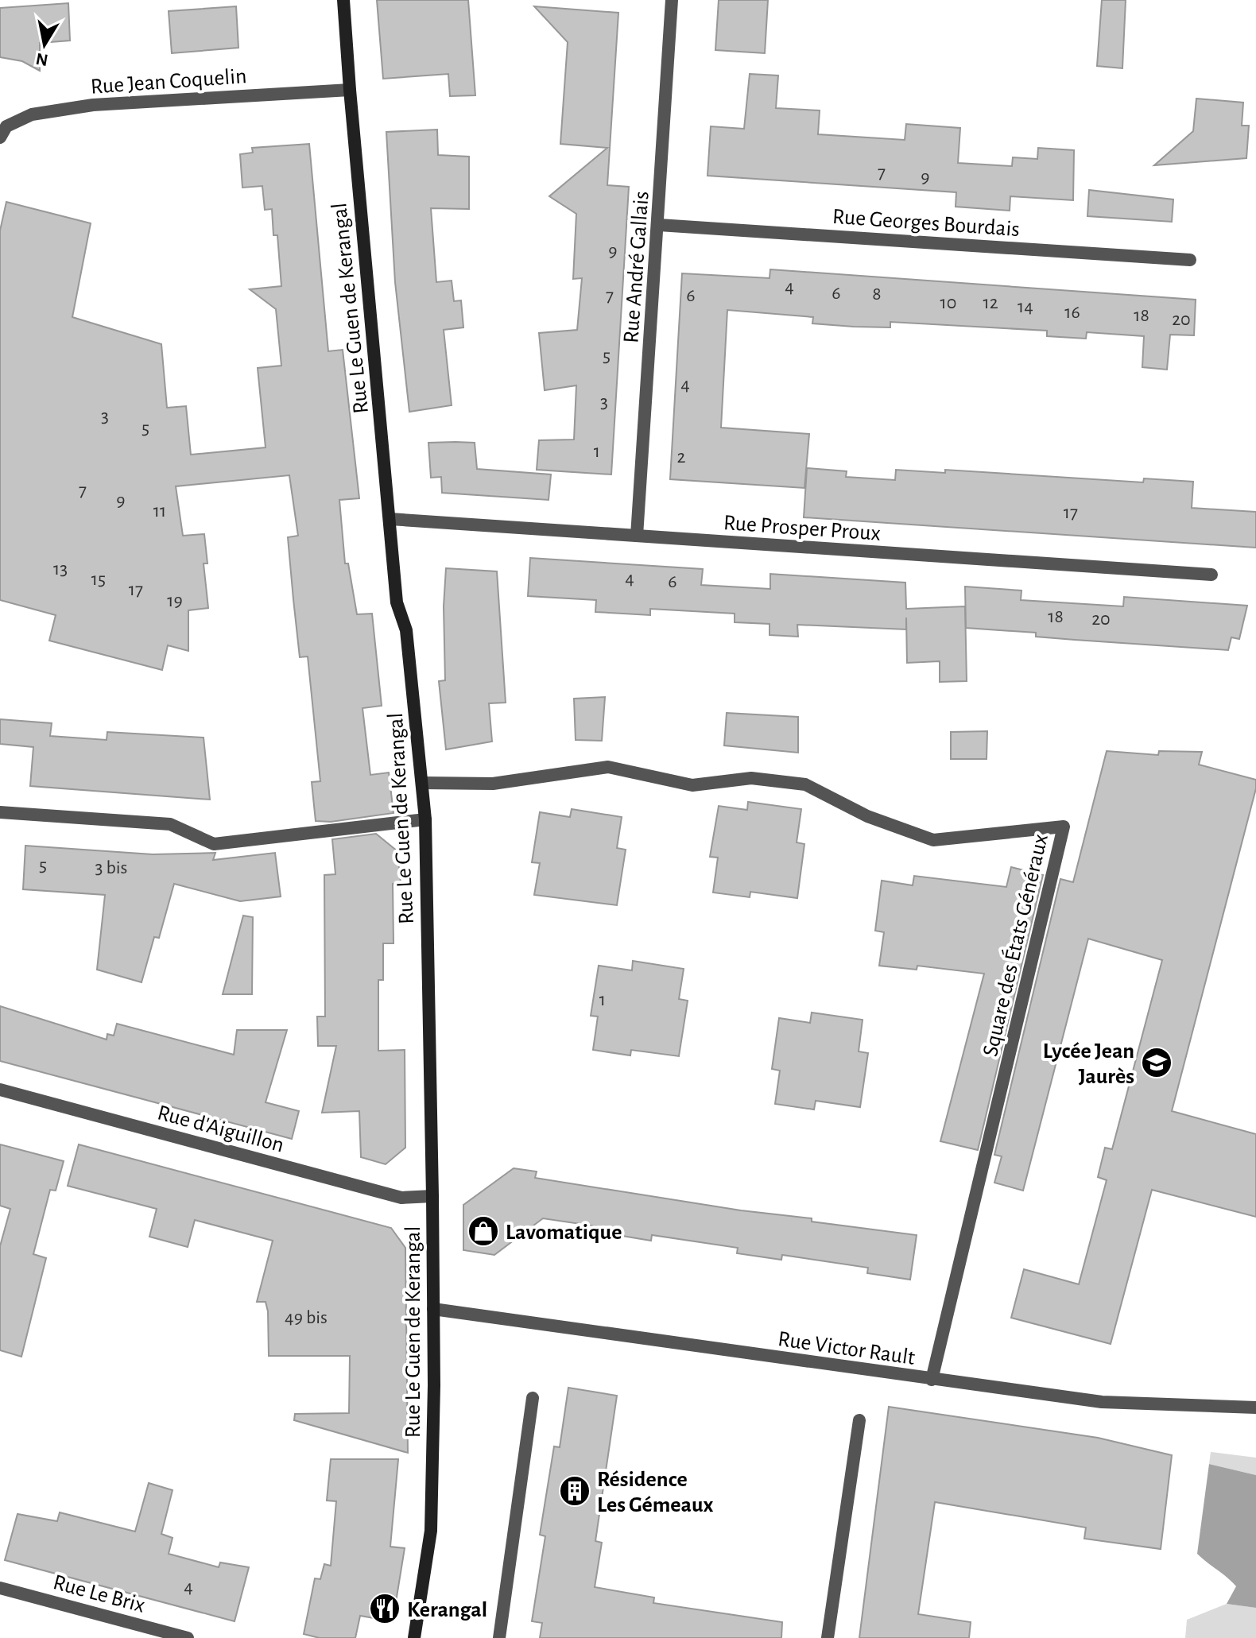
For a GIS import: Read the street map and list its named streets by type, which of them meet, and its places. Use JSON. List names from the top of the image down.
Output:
{
  "streets": {
    "street": [
      "Rue Jean Coquelin",
      "Rue Georges Bourdais",
      "Rue André Gallais",
      "Rue Le Guen de Kerangal",
      "Rue Prosper Proux",
      "Square des États Généraux",
      "Rue d'Aiguillon",
      "Rue Victor Rault",
      "Rue Le Brix"
    ]
  },
  "crossings": [
    ["Rue Jean Coquelin", "Rue Le Guen de Kerangal"],
    ["Rue Georges Bourdais", "Rue André Gallais"],
    ["Rue André Gallais", "Rue Prosper Proux"],
    ["Rue Le Guen de Kerangal", "Rue Prosper Proux"],
    ["Rue Le Guen de Kerangal", "Square des États Généraux"],
    ["Rue Le Guen de Kerangal", "Rue d'Aiguillon"],
    ["Rue Le Guen de Kerangal", "Rue Victor Rault"],
    ["Square des États Généraux", "Rue Victor Rault"]
  ],
  "places": {
    "school or university": ["Lycée Jean Jaurès"],
    "shop": ["Lavomatique"],
    "building": ["Résidence Les Gémeaux"],
    "restaurant": ["Kerangal"]
  },
  "house_numbers": [
    "7",
    "9",
    "9",
    "4",
    "6",
    "8",
    "7",
    "6",
    "10",
    "12",
    "14",
    "16",
    "18",
    "20",
    "5",
    "4",
    "3",
    "3",
    "5",
    "1",
    "2",
    "7",
    "9",
    "11",
    "17",
    "13",
    "4",
    "15",
    "6",
    "17",
    "19",
    "18",
    "20",
    "5",
    "3 bis",
    "1",
    "49 bis",
    "4"
  ],
  "north": "bottom"
}
